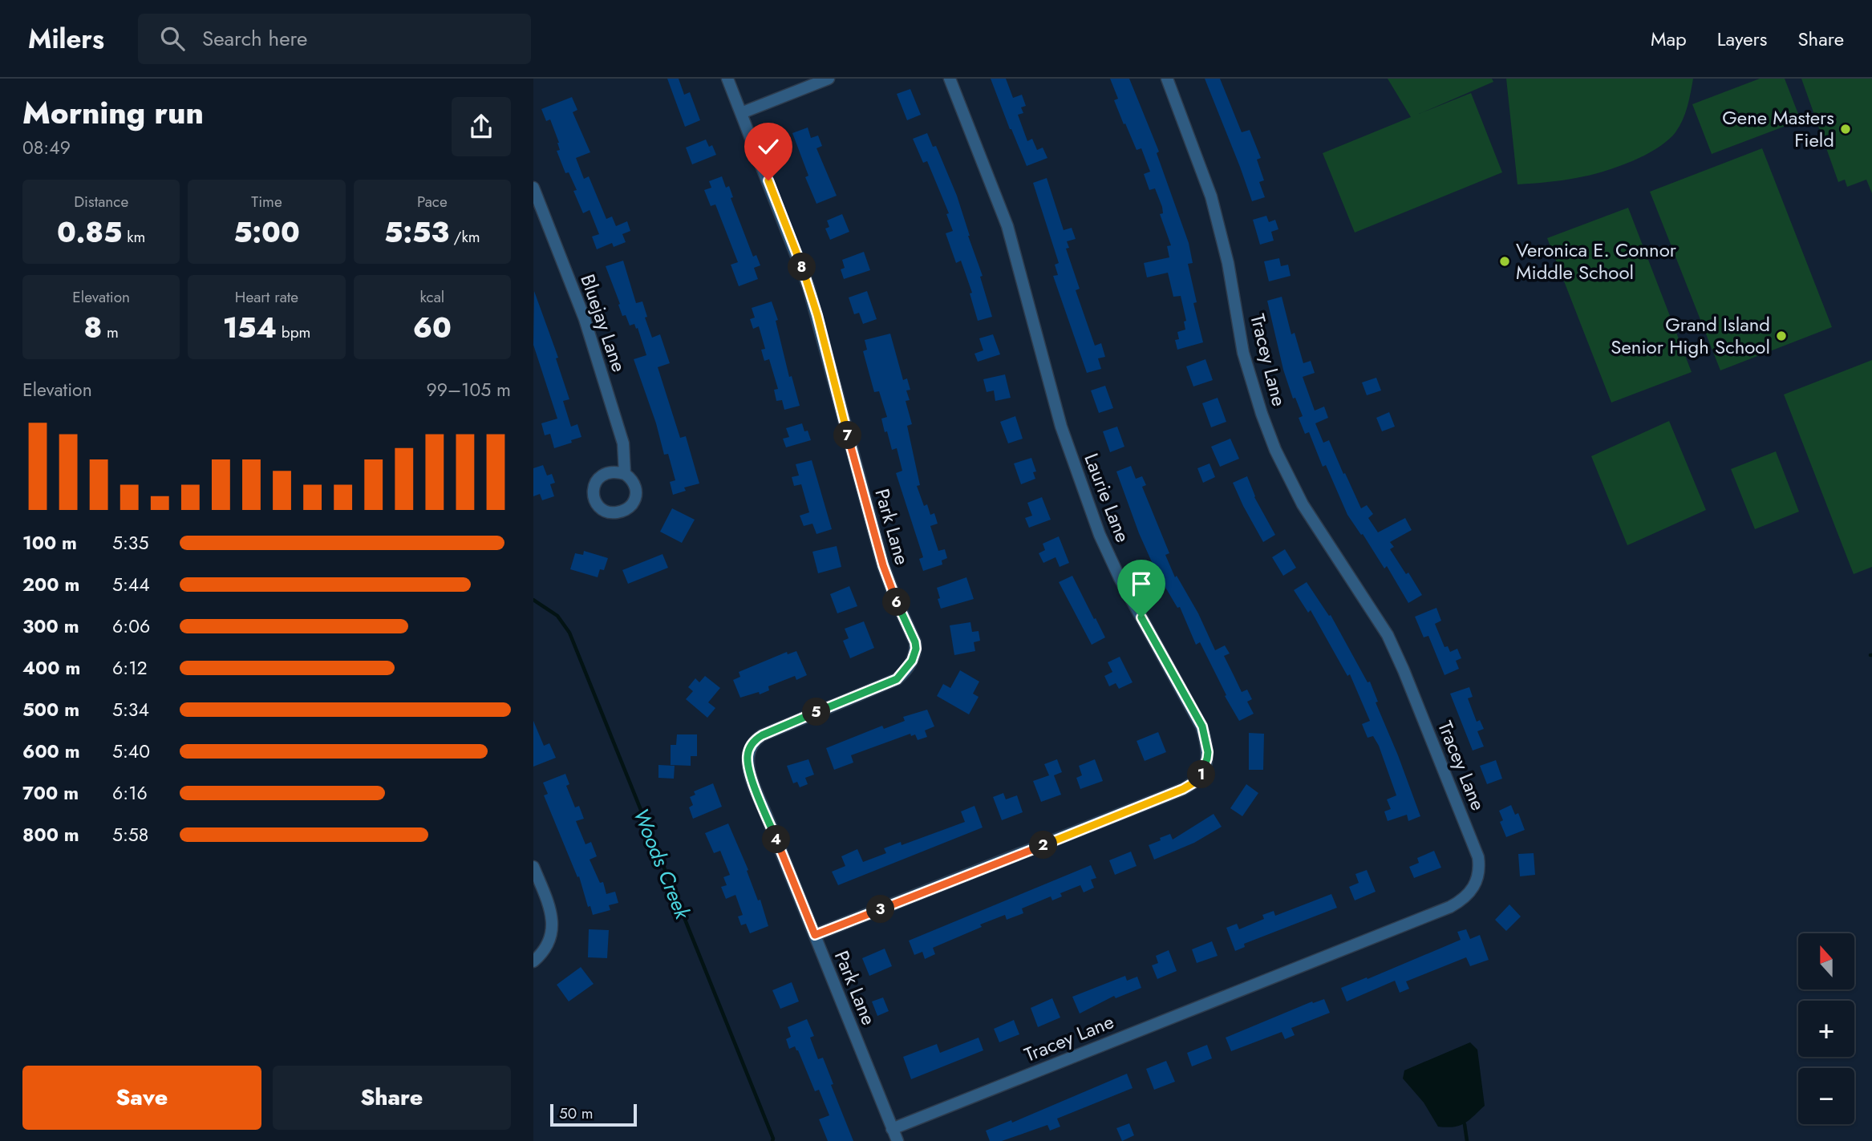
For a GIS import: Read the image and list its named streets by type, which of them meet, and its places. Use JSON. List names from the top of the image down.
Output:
{
  "streets": {
    "street": [
      "Bluejay Lane",
      "Tracey Lane",
      "Laurie Lane",
      "Park Lane"
    ]
  },
  "crossings": [
    ["Tracey Lane", "Park Lane"],
    ["Laurie Lane", "Park Lane"]
  ],
  "water": ["Woods Creek"],
  "places": ["Gene Masters Field", "Veronica E. Connor Middle School", "Grand Island Senior High School"],
  "scale_bar": "50 m",
  "north": "top",
  "page": {
    "header": "Milers",
    "search": "Search here",
    "nav": ["Map", "Layers", "Share"],
    "heading": ["Morning run", "08:49"],
    "stats": [
      ["Distance", "0.85 km"],
      ["Time", "5:00"],
      ["Pace", "5:53 /km"],
      ["Elevation", "8 m"],
      ["Heart rate", "154 bpm"],
      ["kcal", "60"]
    ],
    "pins": [
      "8",
      "7",
      "6",
      "5",
      "1",
      "4",
      "2",
      "3"
    ],
    "chart": ["Elevation", "99–105 m"],
    "list": [
      {
        "name": "100 m",
        "note": "5:35"
      },
      {
        "name": "200 m",
        "note": "5:44"
      },
      {
        "name": "300 m",
        "note": "6:06"
      },
      {
        "name": "400 m",
        "note": "6:12"
      },
      {
        "name": "500 m",
        "note": "5:34"
      },
      {
        "name": "600 m",
        "note": "5:40"
      },
      {
        "name": "700 m",
        "note": "6:16"
      },
      {
        "name": "800 m",
        "note": "5:58"
      }
    ],
    "map_buttons": ["+", "−"],
    "buttons": ["Save", "Share"],
    "scale": "50 m"
  }
}
